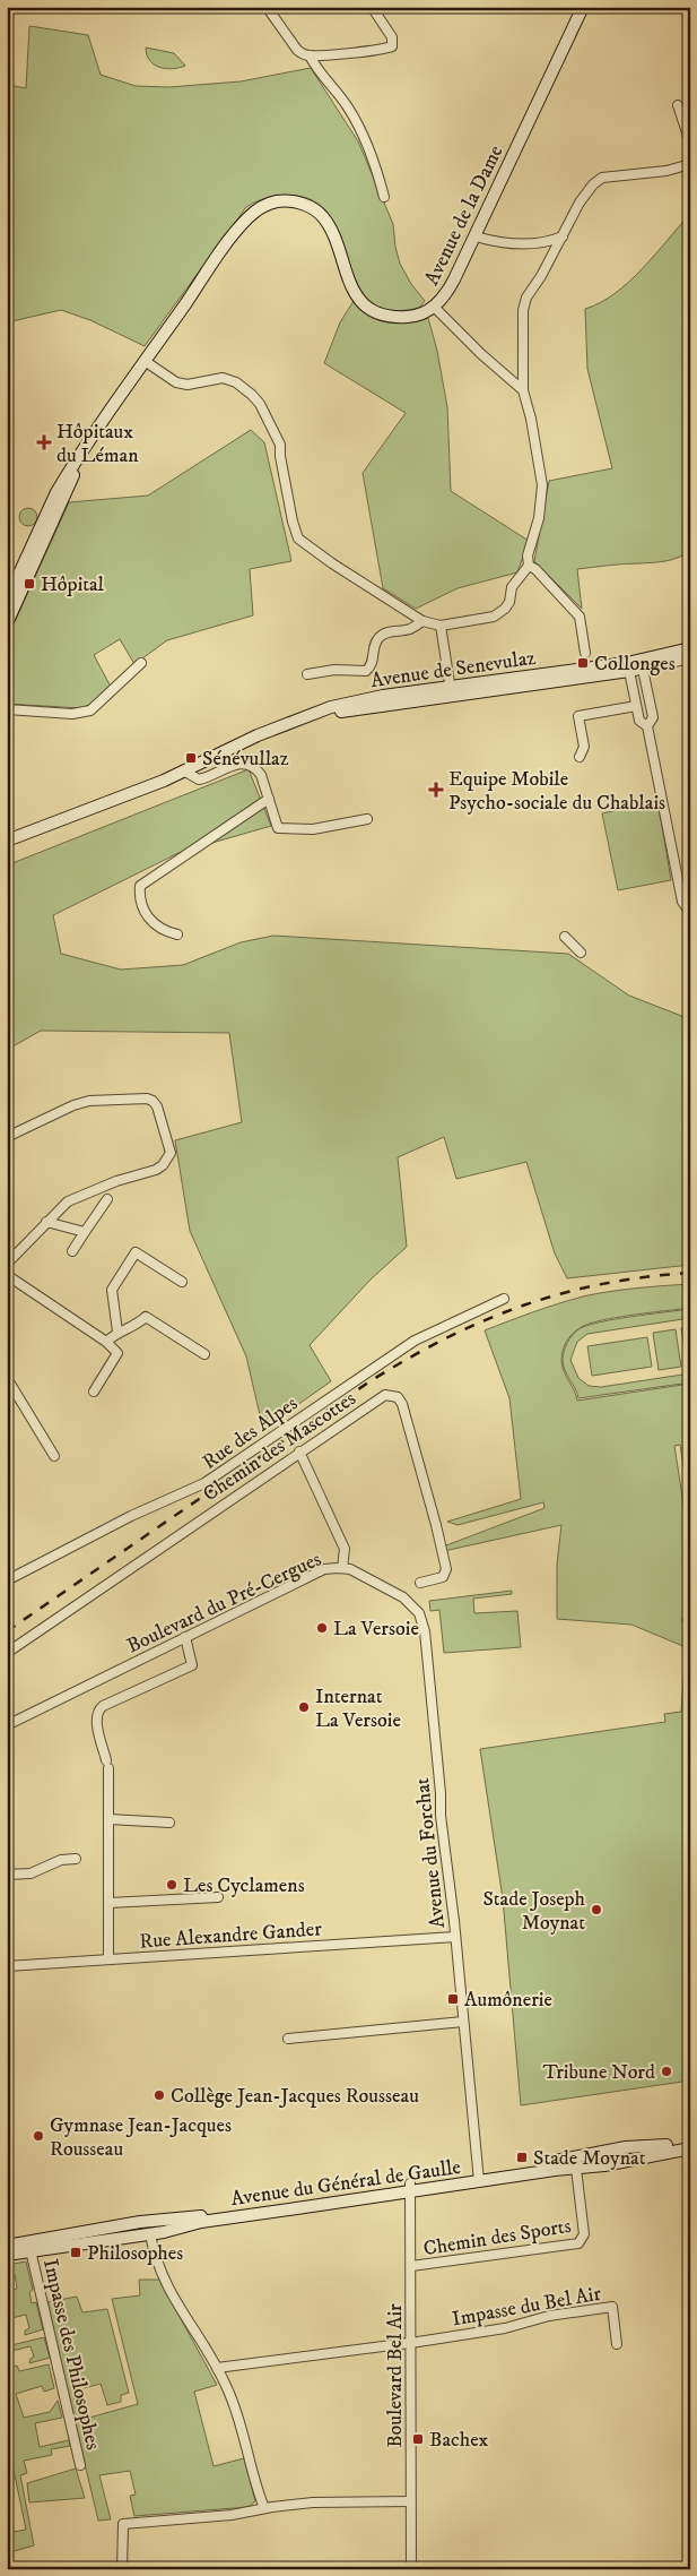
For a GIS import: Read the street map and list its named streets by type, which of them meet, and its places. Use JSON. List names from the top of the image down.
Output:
{
  "streets": {
    "main road": ["Avenue de la Dame", "Avenue de Senevulaz", "Avenue du Général de Gaulle"],
    "street": [
      "Rue des Alpes",
      "Chemin des Mascottes",
      "Boulevard du Pré-Cergues",
      "Avenue du Forchat",
      "Rue Alexandre Gander",
      "Chemin des Sports",
      "Impasse du Bel Air",
      "Impasse des Philosophes",
      "Boulevard Bel Air"
    ]
  },
  "crossings": [
    ["Chemin des Mascottes", "Boulevard du Pré-Cergues"],
    ["Boulevard du Pré-Cergues", "Avenue du Forchat"],
    ["Avenue du Forchat", "Rue Alexandre Gander"],
    ["Avenue du Forchat", "Avenue du Général de Gaulle"],
    ["Avenue du Général de Gaulle", "Chemin des Sports"],
    ["Avenue du Général de Gaulle", "Impasse des Philosophes"],
    ["Avenue du Général de Gaulle", "Boulevard Bel Air"],
    ["Chemin des Sports", "Boulevard Bel Air"],
    ["Impasse du Bel Air", "Boulevard Bel Air"]
  ],
  "places": {
    "health": ["Hôpitaux du Léman", "Equipe Mobile Psycho-sociale du Chablais"],
    "transit": [
      "Hôpital",
      "Collonges",
      "Sénévullaz",
      "Aumônerie",
      "Stade Moynat",
      "Philosophes",
      "Bachex"
    ],
    "other": [
      "La Versoie",
      "Internat La Versoie",
      "Les Cyclamens",
      "Stade Joseph Moynat",
      "Tribune Nord",
      "Collège Jean-Jacques Rousseau",
      "Gymnase Jean-Jacques Rousseau"
    ]
  }
}
